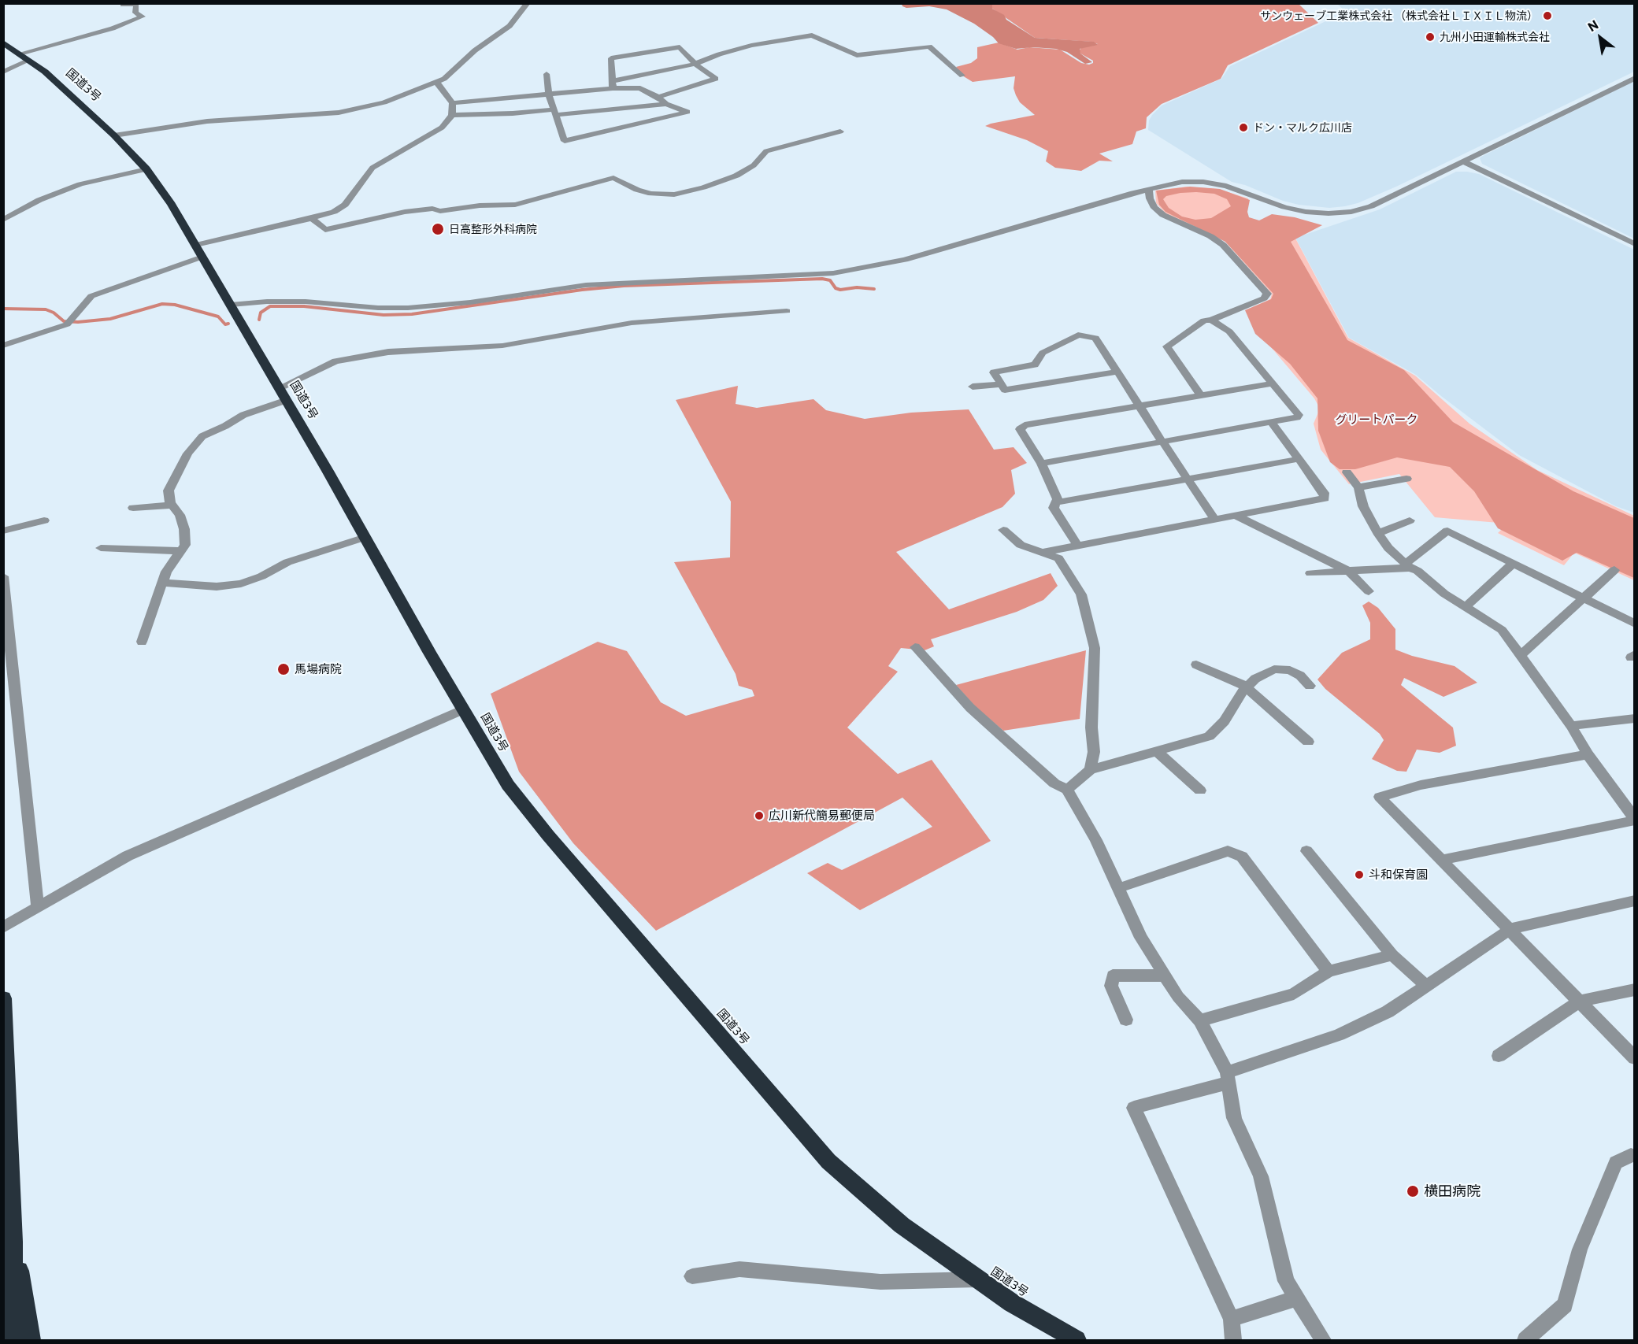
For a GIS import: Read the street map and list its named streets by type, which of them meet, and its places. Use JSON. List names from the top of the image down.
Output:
{
  "streets": {
    "highway": ["国道3号"]
  },
  "parks": ["グリートパーク"],
  "places": [
    "サンウェーブ工業株式会社 （株式会社ＬＩＸＩＬ物流）",
    "九州小田運輸株式会社",
    "ドン・マルク広川店",
    "日高整形外科病院",
    "馬場病院",
    "広川新代簡易郵便局",
    "斗和保育園",
    "横田病院"
  ],
  "north": "top left"
}
